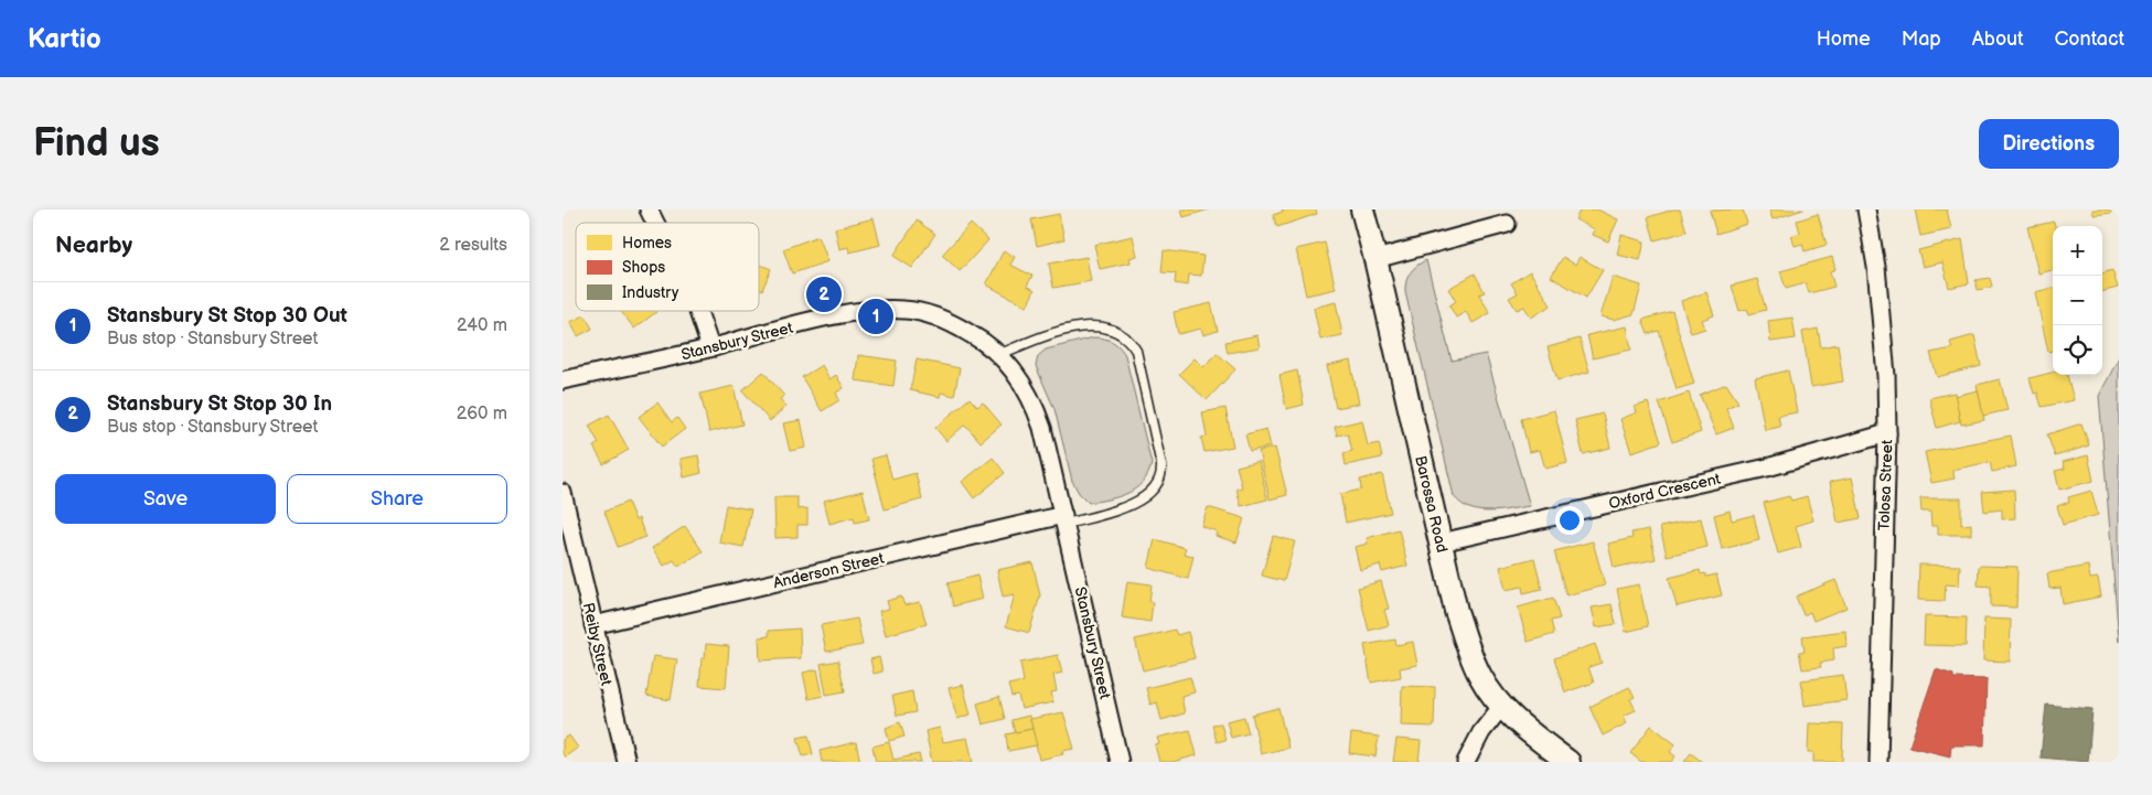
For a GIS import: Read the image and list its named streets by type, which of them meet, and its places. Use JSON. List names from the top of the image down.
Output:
{
  "streets": {
    "street": [
      "Stansbury Street",
      "Tolosa Street",
      "Oxford Crescent",
      "Barossa Road",
      "Anderson Street",
      "Reiby Street"
    ]
  },
  "crossings": [
    ["Stansbury Street", "Anderson Street"],
    ["Tolosa Street", "Oxford Crescent"],
    ["Oxford Crescent", "Barossa Road"],
    ["Anderson Street", "Reiby Street"]
  ],
  "legend": ["Homes", "Shops", "Industry"],
  "page": {
    "header": "Kartio",
    "nav": [
      "Home",
      "Map",
      "About",
      "Contact"
    ],
    "buttons": [
      "Directions",
      ["Save", "Share"]
    ],
    "title": "Find us",
    "heading": ["Nearby", "2 results"],
    "map_buttons": ["+", "−"],
    "pins": ["2", "1"],
    "list": [
      {
        "mark": "1",
        "name": "Stansbury St Stop 30 Out",
        "note": "Bus stop · Stansbury Street",
        "value": "240 m"
      },
      {
        "mark": "2",
        "name": "Stansbury St Stop 30 In",
        "note": "Bus stop · Stansbury Street",
        "value": "260 m"
      }
    ]
  }
}
